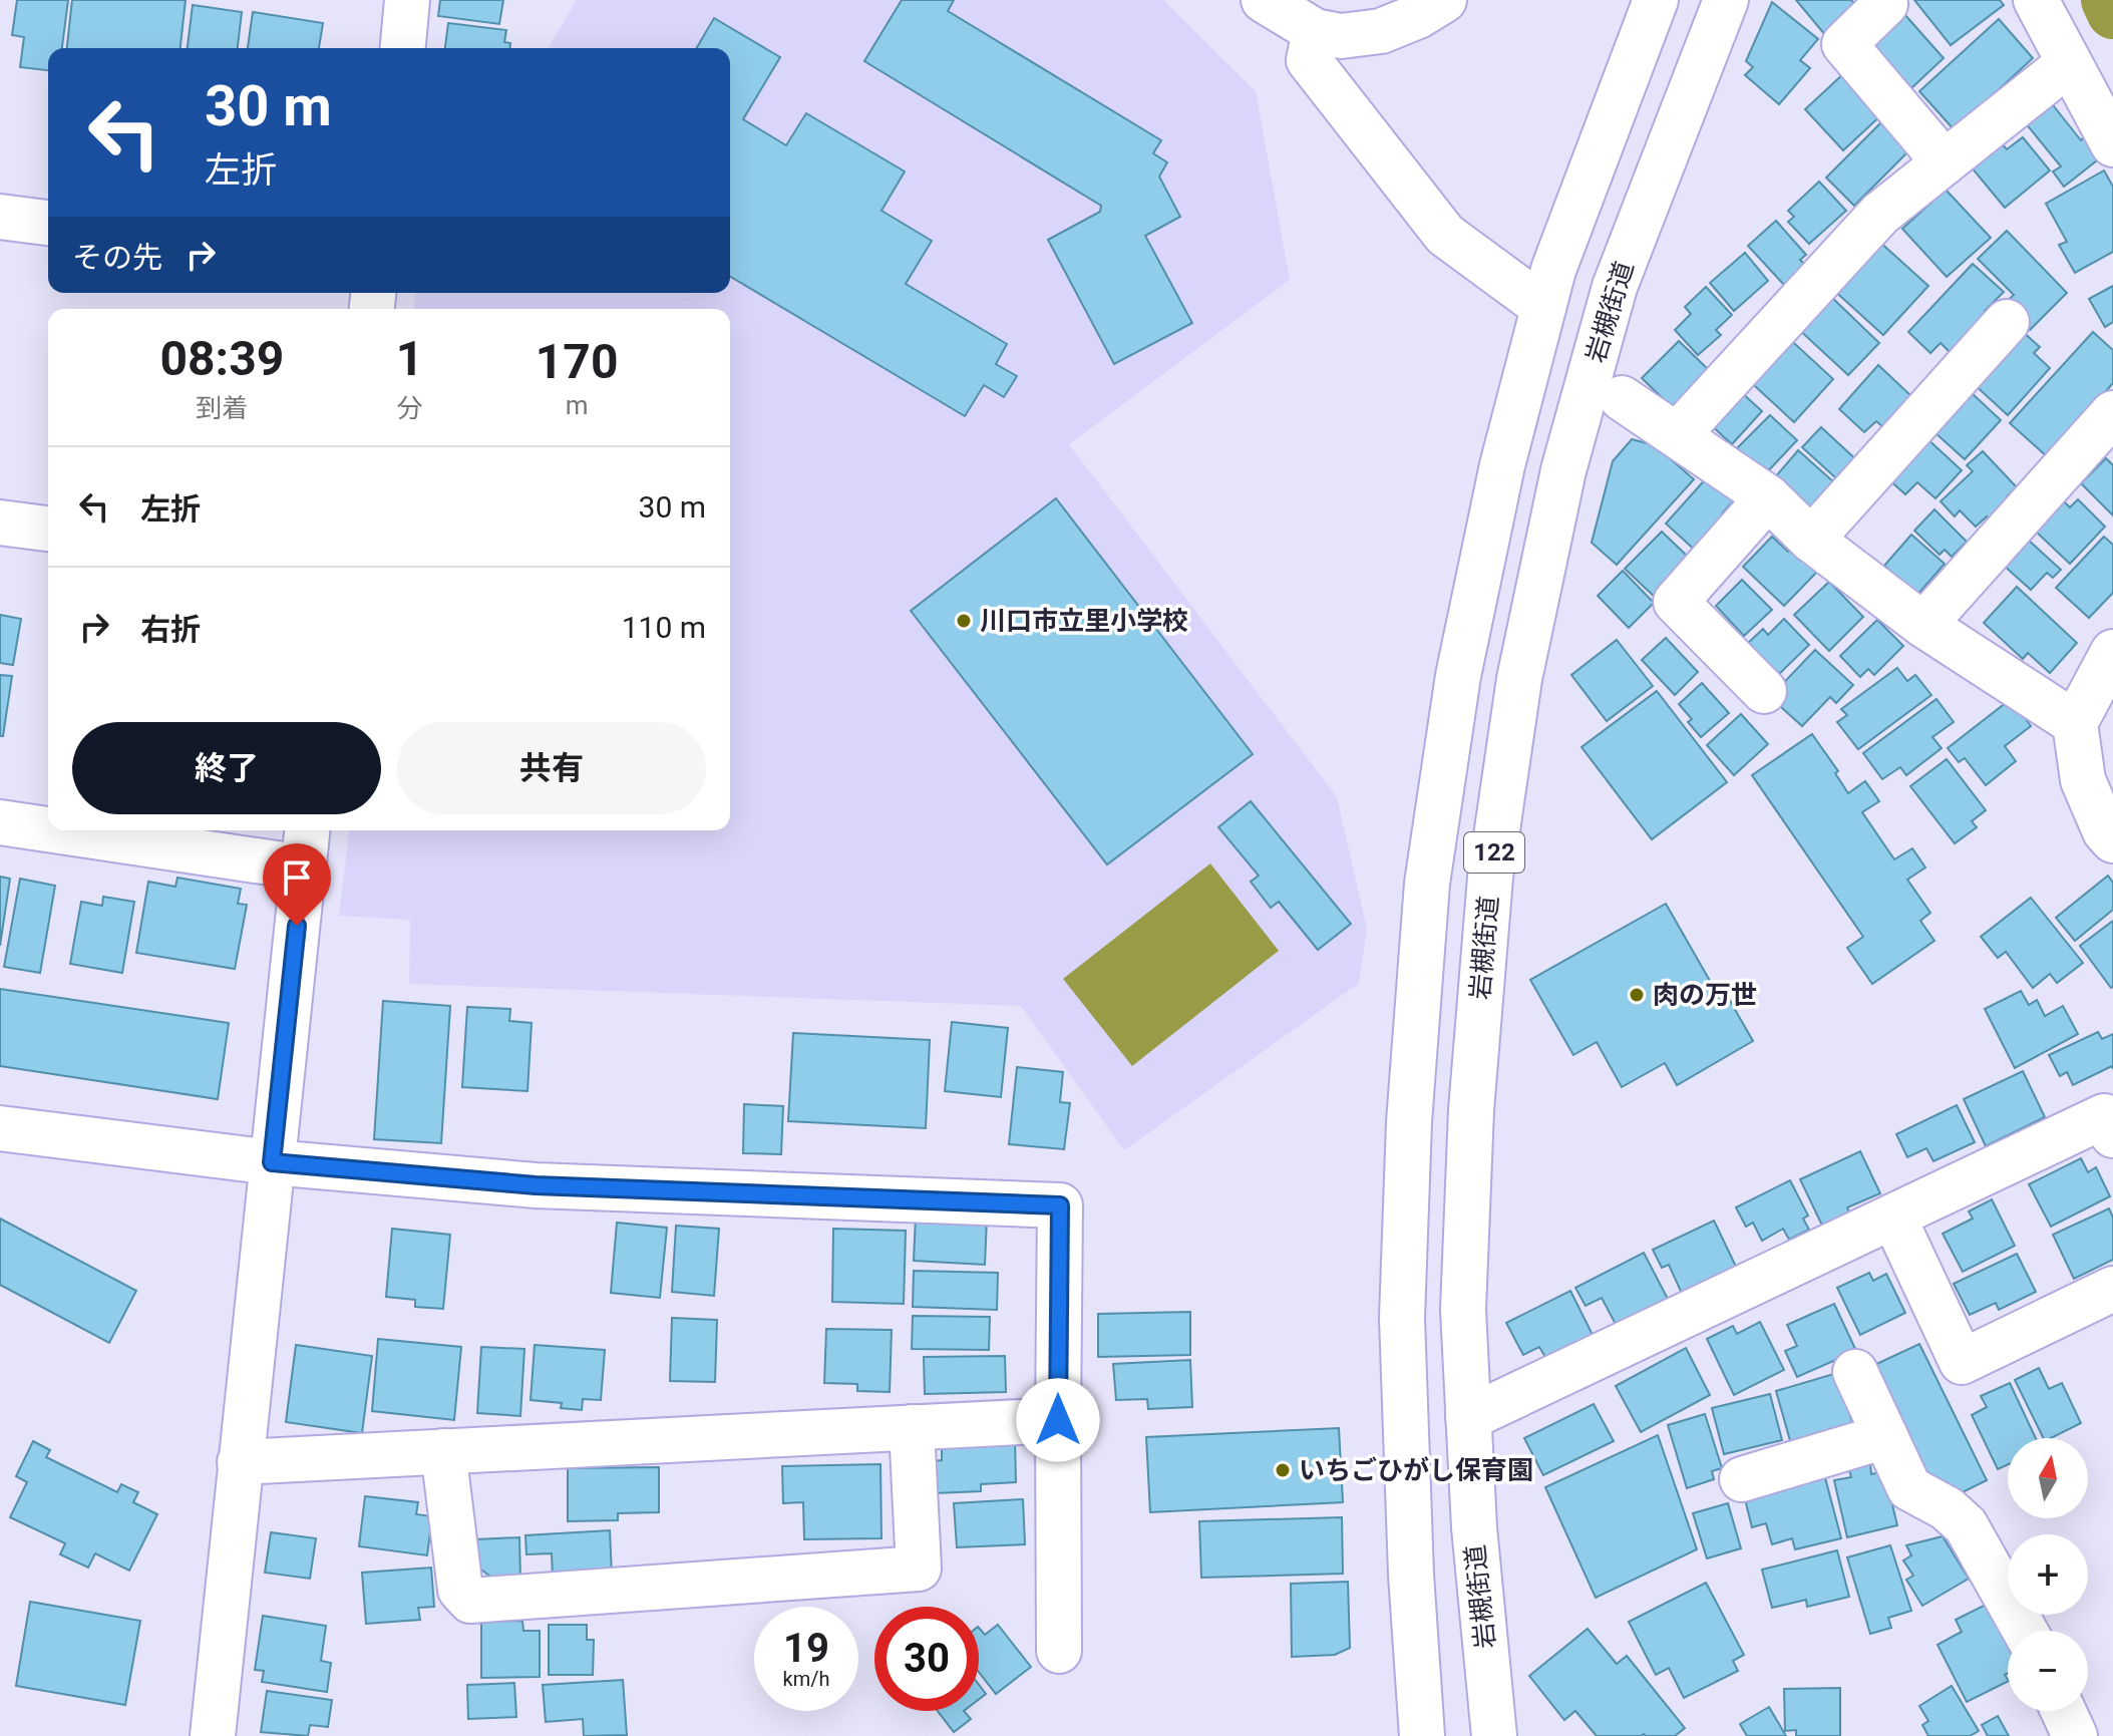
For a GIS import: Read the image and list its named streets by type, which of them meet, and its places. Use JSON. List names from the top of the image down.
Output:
{
  "streets": {
    "main road": ["岩槻街道", "122"]
  },
  "places": ["川口市立里小学校", "肉の万世", "いちごひがし保育園"],
  "north": "top",
  "page": {
    "turn": ["30 m", "左折"],
    "then": "その先",
    "eta": [
      "08:39",
      "到着",
      "1",
      "分",
      "170",
      "m"
    ],
    "list": [
      {
        "name": "左折",
        "value": "30 m"
      },
      {
        "name": "右折",
        "value": "110 m"
      }
    ],
    "buttons": ["終了", "共有"],
    "map_buttons": ["+", "−"],
    "speed": "19 km/h",
    "limit": "30"
  }
}
